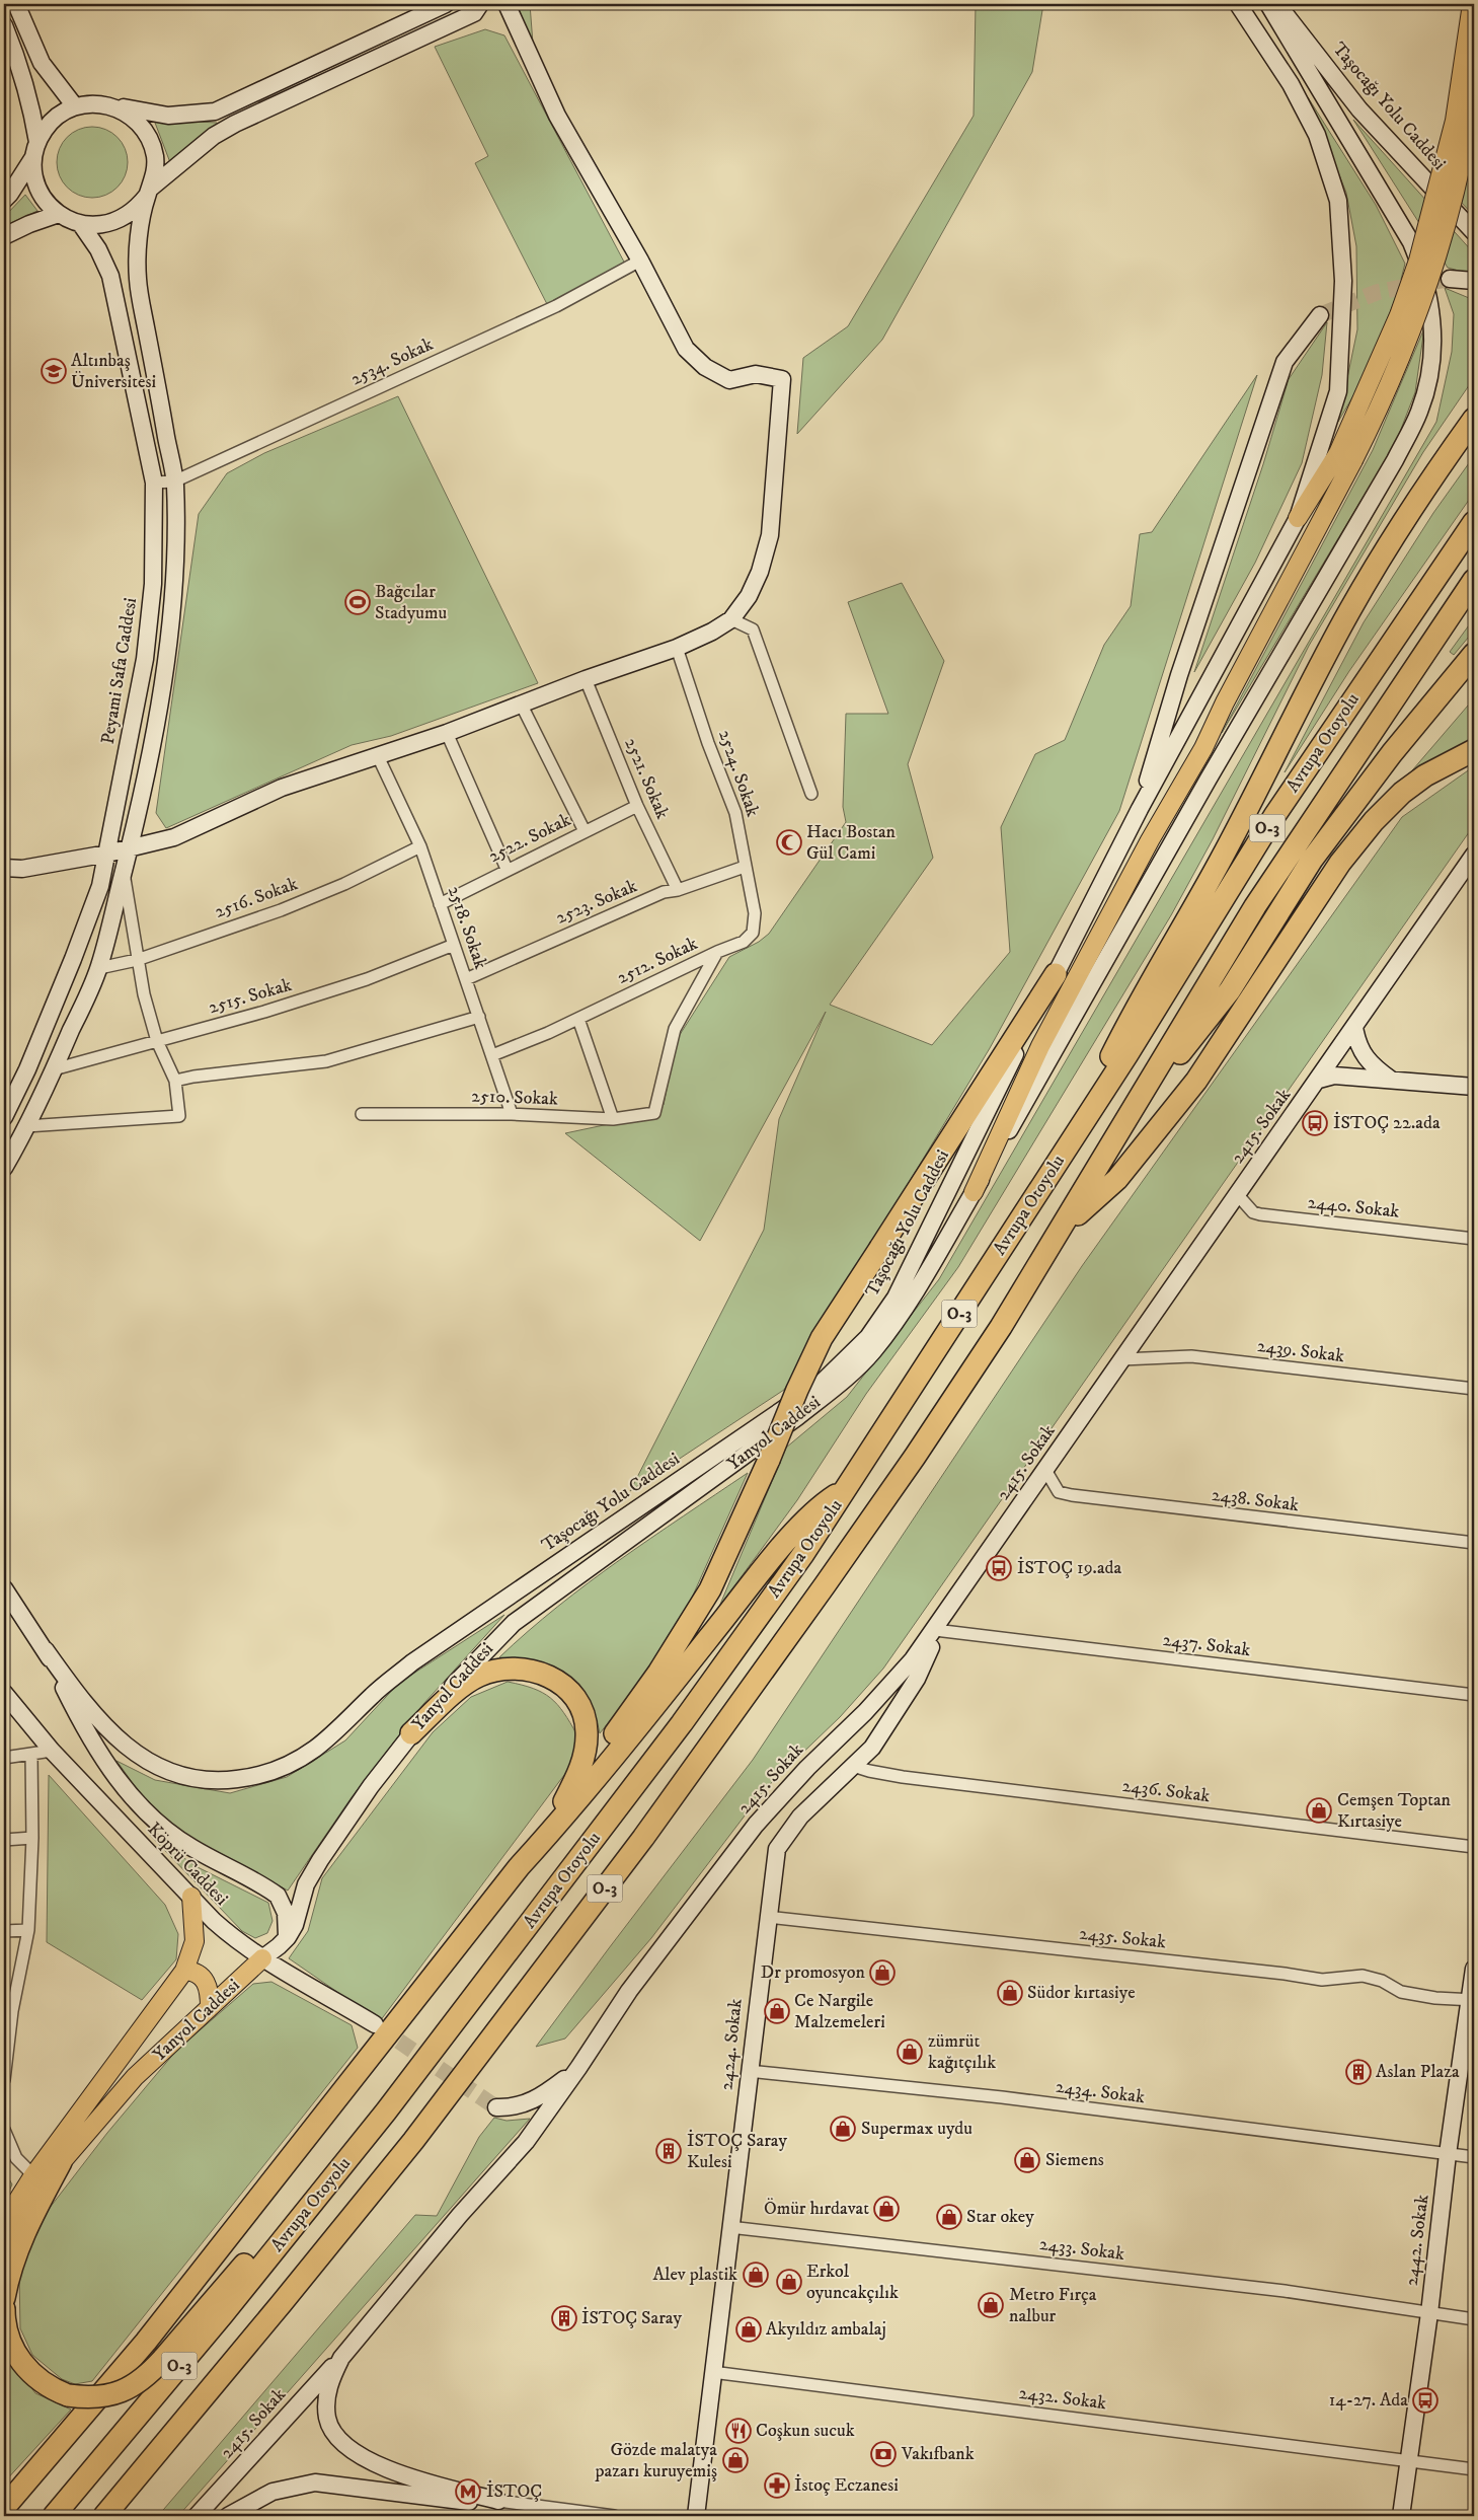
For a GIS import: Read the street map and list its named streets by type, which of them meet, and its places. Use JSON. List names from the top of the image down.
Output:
{
  "streets": {
    "highway": ["Avrupa Otoyolu", "O-3"],
    "main road": [
      "Taşocağı Yolu Caddesi",
      "Peyami Safa Caddesi",
      "2415. Sokak",
      "Yanyol Caddesi",
      "Köprü Caddesi",
      "2424. Sokak",
      "2442. Sokak"
    ],
    "street": [
      "2534. Sokak",
      "2524. Sokak",
      "2521. Sokak",
      "2522. Sokak",
      "2516. Sokak",
      "2523. Sokak",
      "2518. Sokak",
      "2512. Sokak",
      "2515. Sokak",
      "2510. Sokak",
      "2440. Sokak",
      "2439. Sokak",
      "2438. Sokak",
      "2437. Sokak",
      "2436. Sokak",
      "2435. Sokak",
      "2434. Sokak",
      "2433. Sokak",
      "2432. Sokak"
    ]
  },
  "crossings": [
    ["Taşocağı Yolu Caddesi", "Köprü Caddesi"],
    ["2534. Sokak", "Peyami Safa Caddesi"],
    ["2524. Sokak", "2523. Sokak"],
    ["2524. Sokak", "2512. Sokak"],
    ["2521. Sokak", "2522. Sokak"],
    ["2521. Sokak", "2523. Sokak"],
    ["2522. Sokak", "2518. Sokak"],
    ["2516. Sokak", "2518. Sokak"],
    ["2523. Sokak", "2518. Sokak"],
    ["2518. Sokak", "2512. Sokak"],
    ["2518. Sokak", "2515. Sokak"],
    ["2518. Sokak", "2510. Sokak"],
    ["2512. Sokak", "2510. Sokak"],
    ["2415. Sokak", "2440. Sokak"],
    ["2415. Sokak", "2439. Sokak"],
    ["2415. Sokak", "2438. Sokak"],
    ["2415. Sokak", "2437. Sokak"],
    ["2415. Sokak", "2424. Sokak"],
    ["Yanyol Caddesi", "Köprü Caddesi"],
    ["2437. Sokak", "2424. Sokak"],
    ["2436. Sokak", "2424. Sokak"],
    ["2435. Sokak", "2424. Sokak"],
    ["2435. Sokak", "2442. Sokak"],
    ["2424. Sokak", "2434. Sokak"],
    ["2424. Sokak", "2433. Sokak"],
    ["2424. Sokak", "2432. Sokak"],
    ["2434. Sokak", "2442. Sokak"],
    ["2442. Sokak", "2433. Sokak"],
    ["2442. Sokak", "2432. Sokak"]
  ],
  "places": {
    "school or university": ["Altınbaş Üniversitesi"],
    "sports": ["Bağcılar Stadyumu"],
    "mosque": ["Hacı Bostan Gül Cami"],
    "bus stop": ["İSTOÇ 22.ada", "İSTOÇ 19.ada", "14-27. Ada"],
    "shop": [
      "Cemşen Toptan Kırtasiye",
      "Dr promosyon",
      "Südor kırtasiye",
      "Ce Nargile Malzemeleri",
      "zümrüt kağıtçılık",
      "Supermax uydu",
      "Siemens",
      "Ömür hırdavat",
      "Star okey",
      "Alev plastik",
      "Erkol oyuncakçılık",
      "Metro Fırça nalbur",
      "Akyıldız ambalaj",
      "Gözde malatya pazarı kuruyemiş"
    ],
    "building": ["Aslan Plaza", "İSTOÇ Saray Kulesi", "İSTOÇ Saray"],
    "restaurant": ["Coşkun sucuk"],
    "bank": ["Vakıfbank"],
    "pharmacy": ["İstoç Eczanesi"],
    "metro station": ["İSTOÇ"]
  }
}
